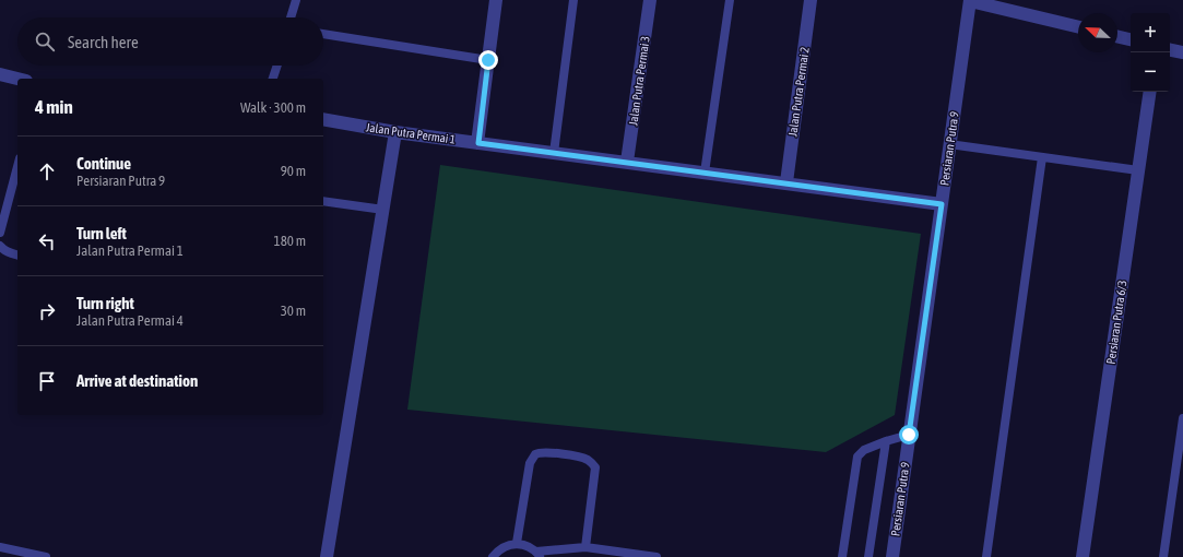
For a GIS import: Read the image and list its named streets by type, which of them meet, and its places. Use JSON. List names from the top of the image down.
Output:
{
  "streets": {
    "street": [
      "Jalan Putra Permai 3",
      "Jalan Putra Permai 2",
      "Jalan Putra Permai 1",
      "Persiaran Putra 9",
      "Persiaran Putra 6/3"
    ]
  },
  "crossings": [
    ["Jalan Putra Permai 3", "Jalan Putra Permai 1"],
    ["Jalan Putra Permai 2", "Jalan Putra Permai 1"],
    ["Jalan Putra Permai 1", "Persiaran Putra 9"]
  ],
  "north": "top left",
  "page": {
    "map_buttons": ["+", "−"],
    "search": "Search here",
    "heading": ["4 min", "Walk · 300 m"],
    "list": [
      ["Continue", "Persiaran Putra 9", "90 m"],
      ["Turn left", "Jalan Putra Permai 1", "180 m"],
      ["Turn right", "Jalan Putra Permai 4", "30 m"],
      "Arrive at destination"
    ]
  }
}
